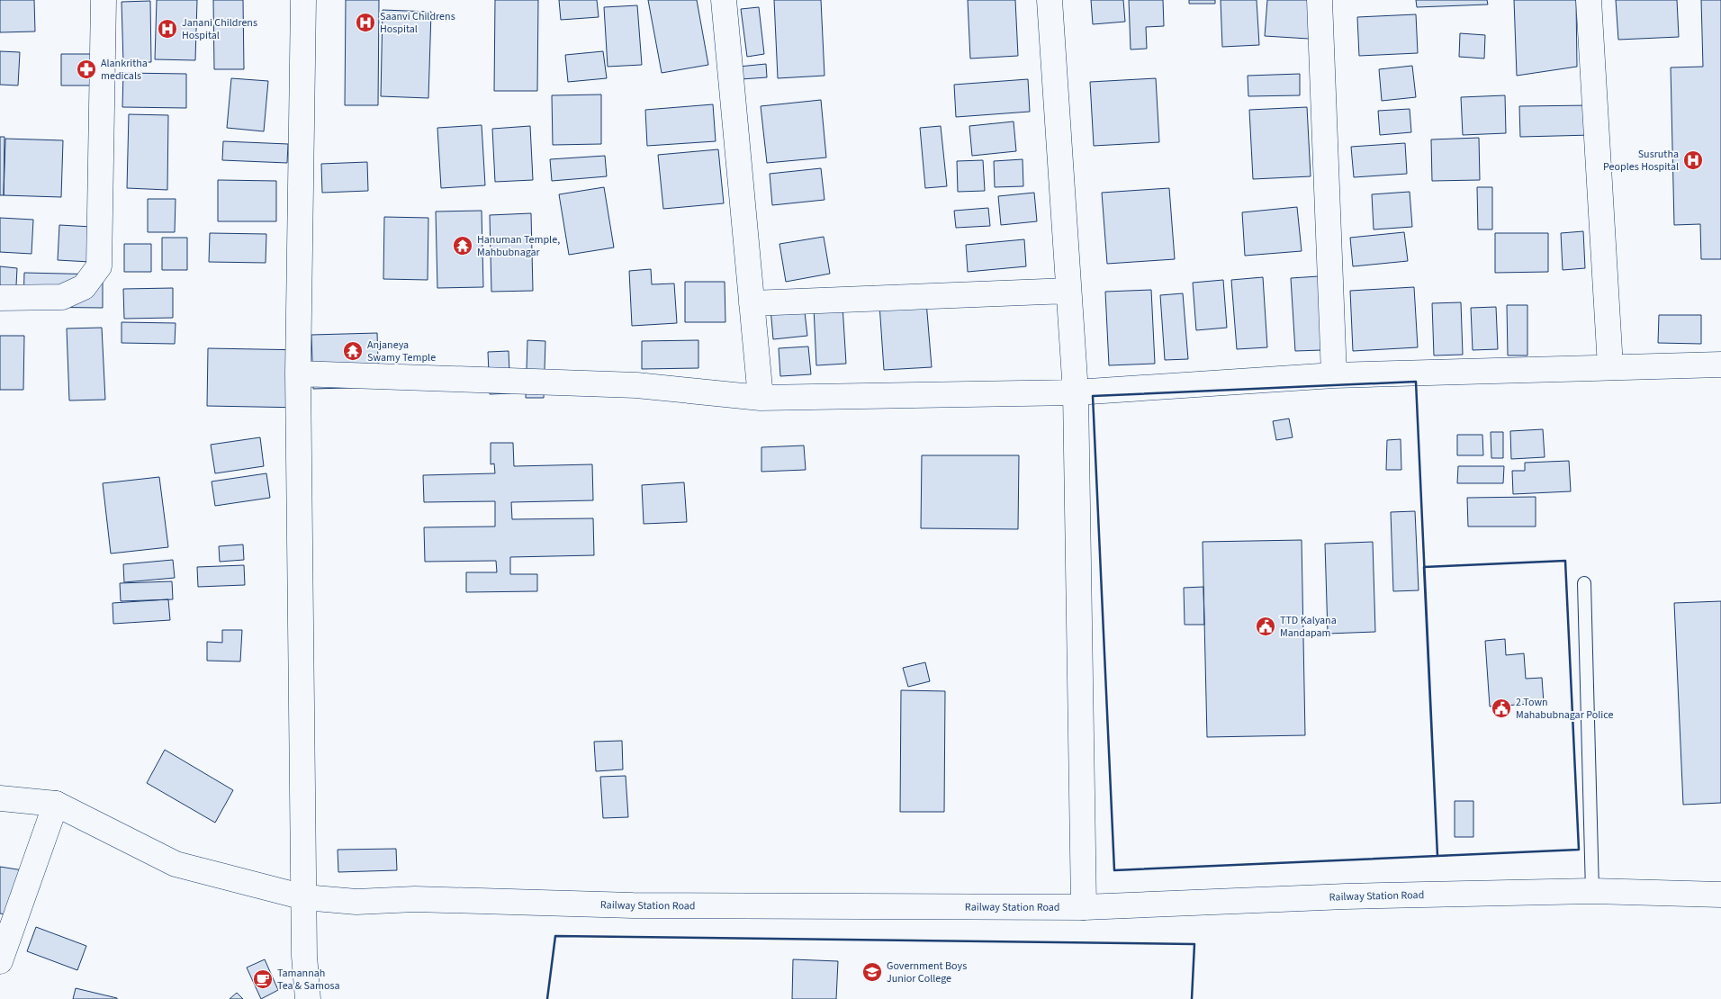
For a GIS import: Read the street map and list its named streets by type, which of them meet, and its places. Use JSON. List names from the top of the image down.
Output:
{
  "streets": {
    "street": ["Railway Station Road"]
  },
  "places": {
    "hospital": ["Saanvi Childrens Hospital", "Janani Childrens Hospital", "Susrutha Peoples Hospital"],
    "pharmacy": ["Alankritha medicals"],
    "temple": ["Hanuman Temple, Mahbubnagar", "Anjaneya Swamy Temple"],
    "public building": ["TTD Kalyana Mandapam", "2 Town Mahabubnagar Police"],
    "school or university": ["Government Boys Junior College"],
    "cafe": ["Tamannah Tea & Samosa"]
  }
}
